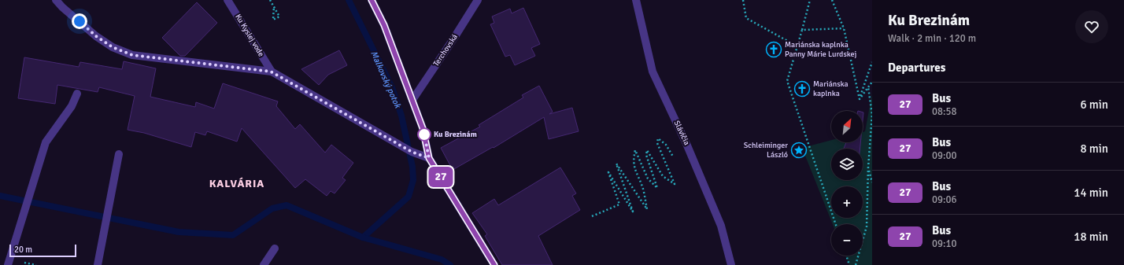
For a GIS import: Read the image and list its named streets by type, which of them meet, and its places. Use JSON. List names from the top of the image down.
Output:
{
  "streets": {
    "street": ["Ku Kyslej vode", "Terchovská", "Slávičia"]
  },
  "districts": ["KALVÁRIA"],
  "water": ["Malkovský potok"],
  "places": {
    "church": ["Mariánska kaplnka Panny Márie Lurdskej", "Mariánska kaplnka"],
    "other": ["Ku Brezinám"],
    "place": ["Schleiminger László"]
  },
  "lines": ["bus line 27"],
  "scale_bar": "20 m",
  "north": "top right",
  "page": {
    "on_map": "27",
    "heading": [
      ["Ku Brezinám", "Walk · 2 min · 120 m"],
      "Departures"
    ],
    "list": [
      {
        "mark": "27",
        "name": "Bus",
        "note": "08:58",
        "value": "6 min"
      },
      {
        "mark": "27",
        "name": "Bus",
        "note": "09:00",
        "value": "8 min"
      },
      {
        "mark": "27",
        "name": "Bus",
        "note": "09:06",
        "value": "14 min"
      },
      {
        "mark": "27",
        "name": "Bus",
        "note": "09:10",
        "value": "18 min"
      }
    ],
    "map_buttons": ["+", "−"],
    "scale": "20 m"
  }
}
